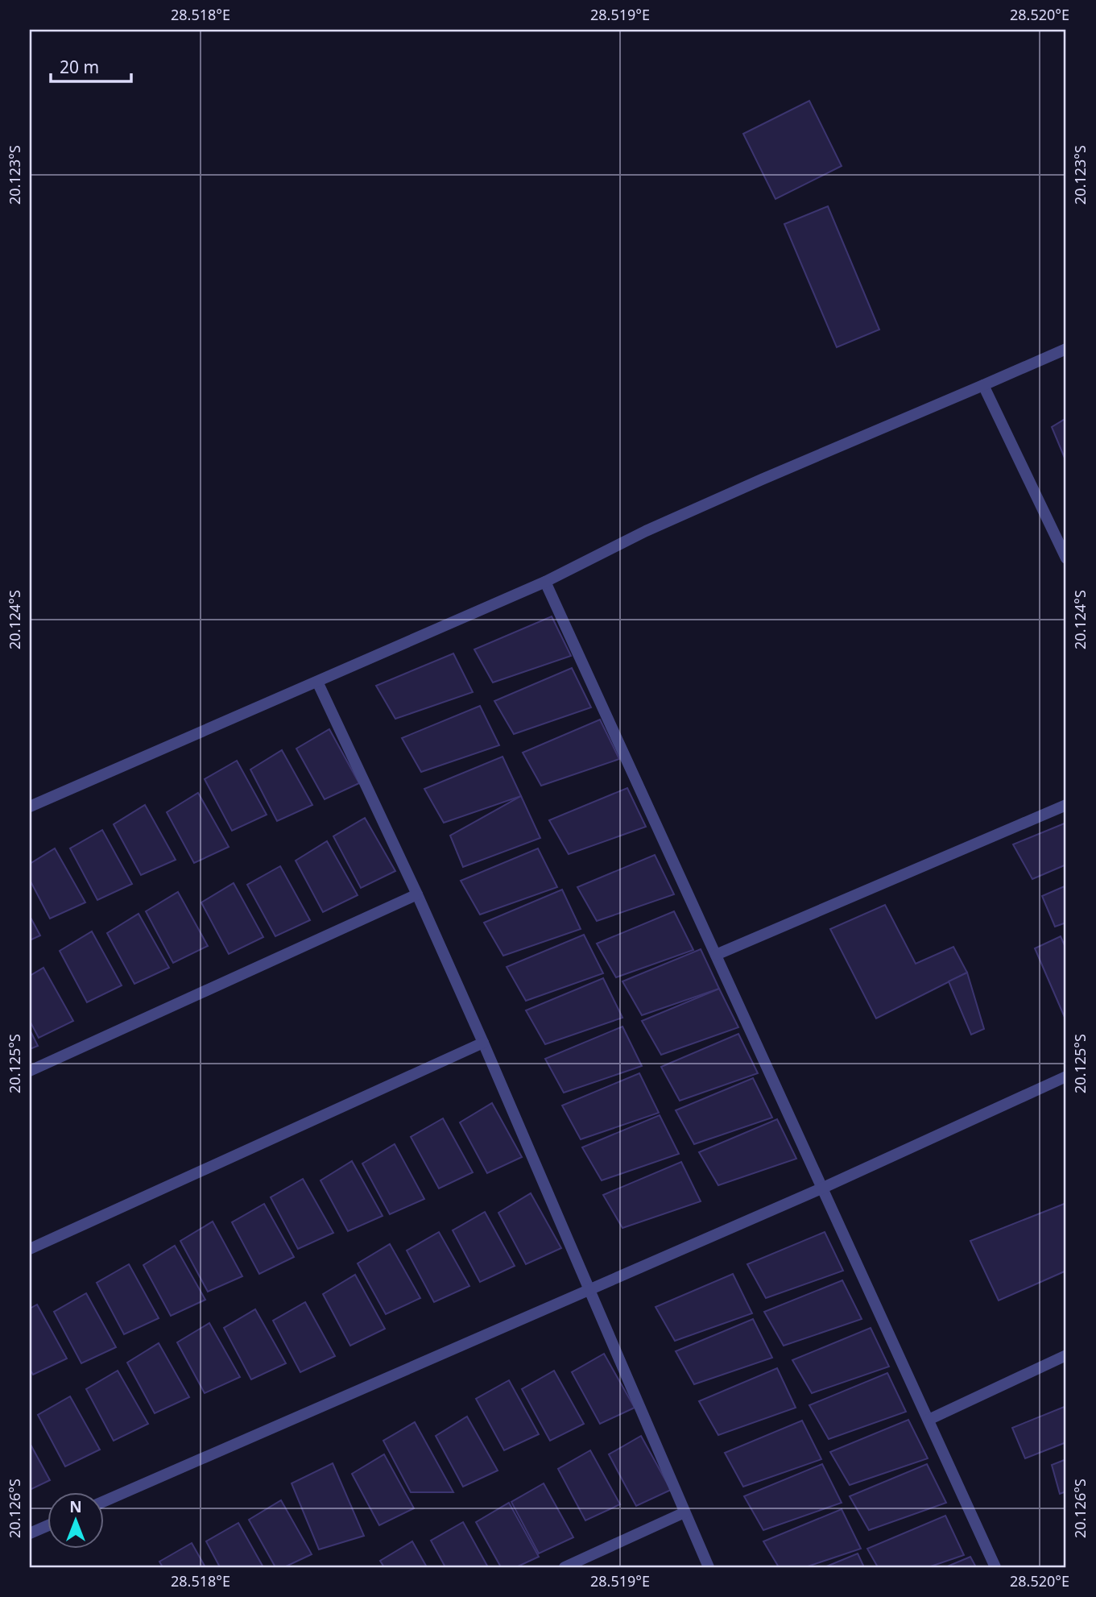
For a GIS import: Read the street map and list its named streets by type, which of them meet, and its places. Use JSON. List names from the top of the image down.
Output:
{
  "scale_bar": "20 m",
  "north": "top",
  "coordinates": [
    "28.518°E",
    "28.519°E",
    "28.520°E",
    "20.123°S",
    "20.124°S",
    "20.125°S",
    "20.126°S"
  ]
}
